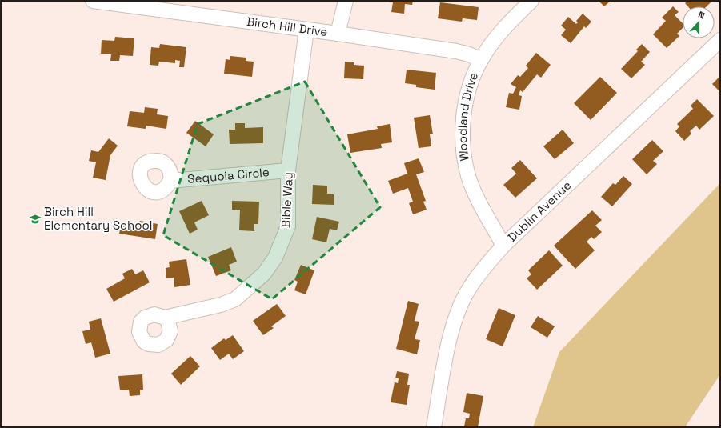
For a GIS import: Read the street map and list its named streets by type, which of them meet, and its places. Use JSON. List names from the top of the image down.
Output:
{
  "streets": {
    "street": [
      "Birch Hill Drive",
      "Woodland Drive",
      "Sequoia Circle",
      "Bible Way",
      "Dublin Avenue"
    ]
  },
  "crossings": [
    ["Birch Hill Drive", "Woodland Drive"],
    ["Birch Hill Drive", "Bible Way"],
    ["Woodland Drive", "Dublin Avenue"],
    ["Sequoia Circle", "Bible Way"]
  ],
  "places": {
    "school or university": ["Birch Hill Elementary School"]
  },
  "north": "top"
}
